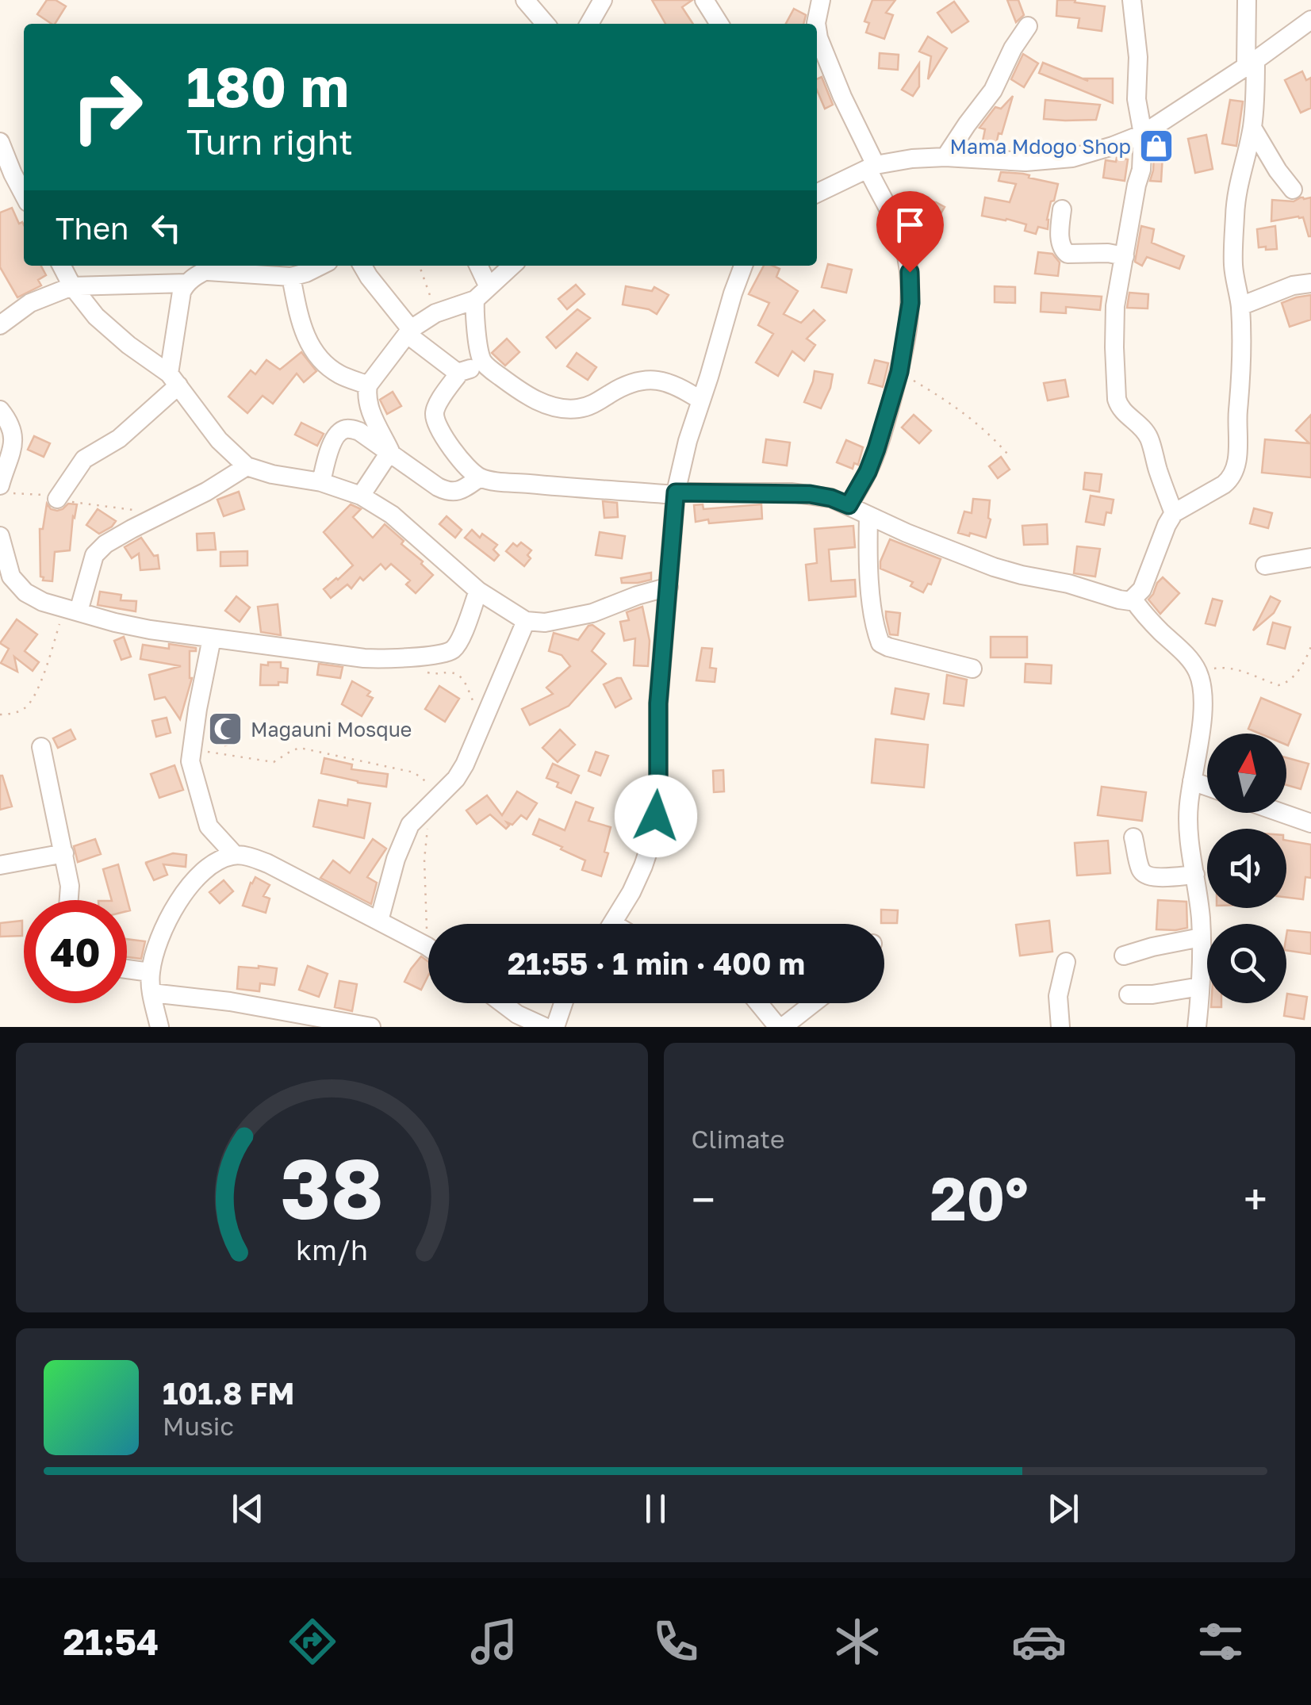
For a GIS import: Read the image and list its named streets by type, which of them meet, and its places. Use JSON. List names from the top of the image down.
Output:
{
  "places": {
    "shop": ["Mama Mdogo Shop"],
    "mosque": ["Magauni Mosque"]
  },
  "north": "top",
  "page": {
    "turn": ["180 m", "Turn right"],
    "then": "Then",
    "limit": "40",
    "trip": "21:55 · 1 min · 400 m",
    "tile": "Climate",
    "heat": ["−", "20°", "+"],
    "song": ["101.8 FM", "Music"],
    "tabs": "21:54",
    "gauge": ["38", "km/h"]
  }
}
